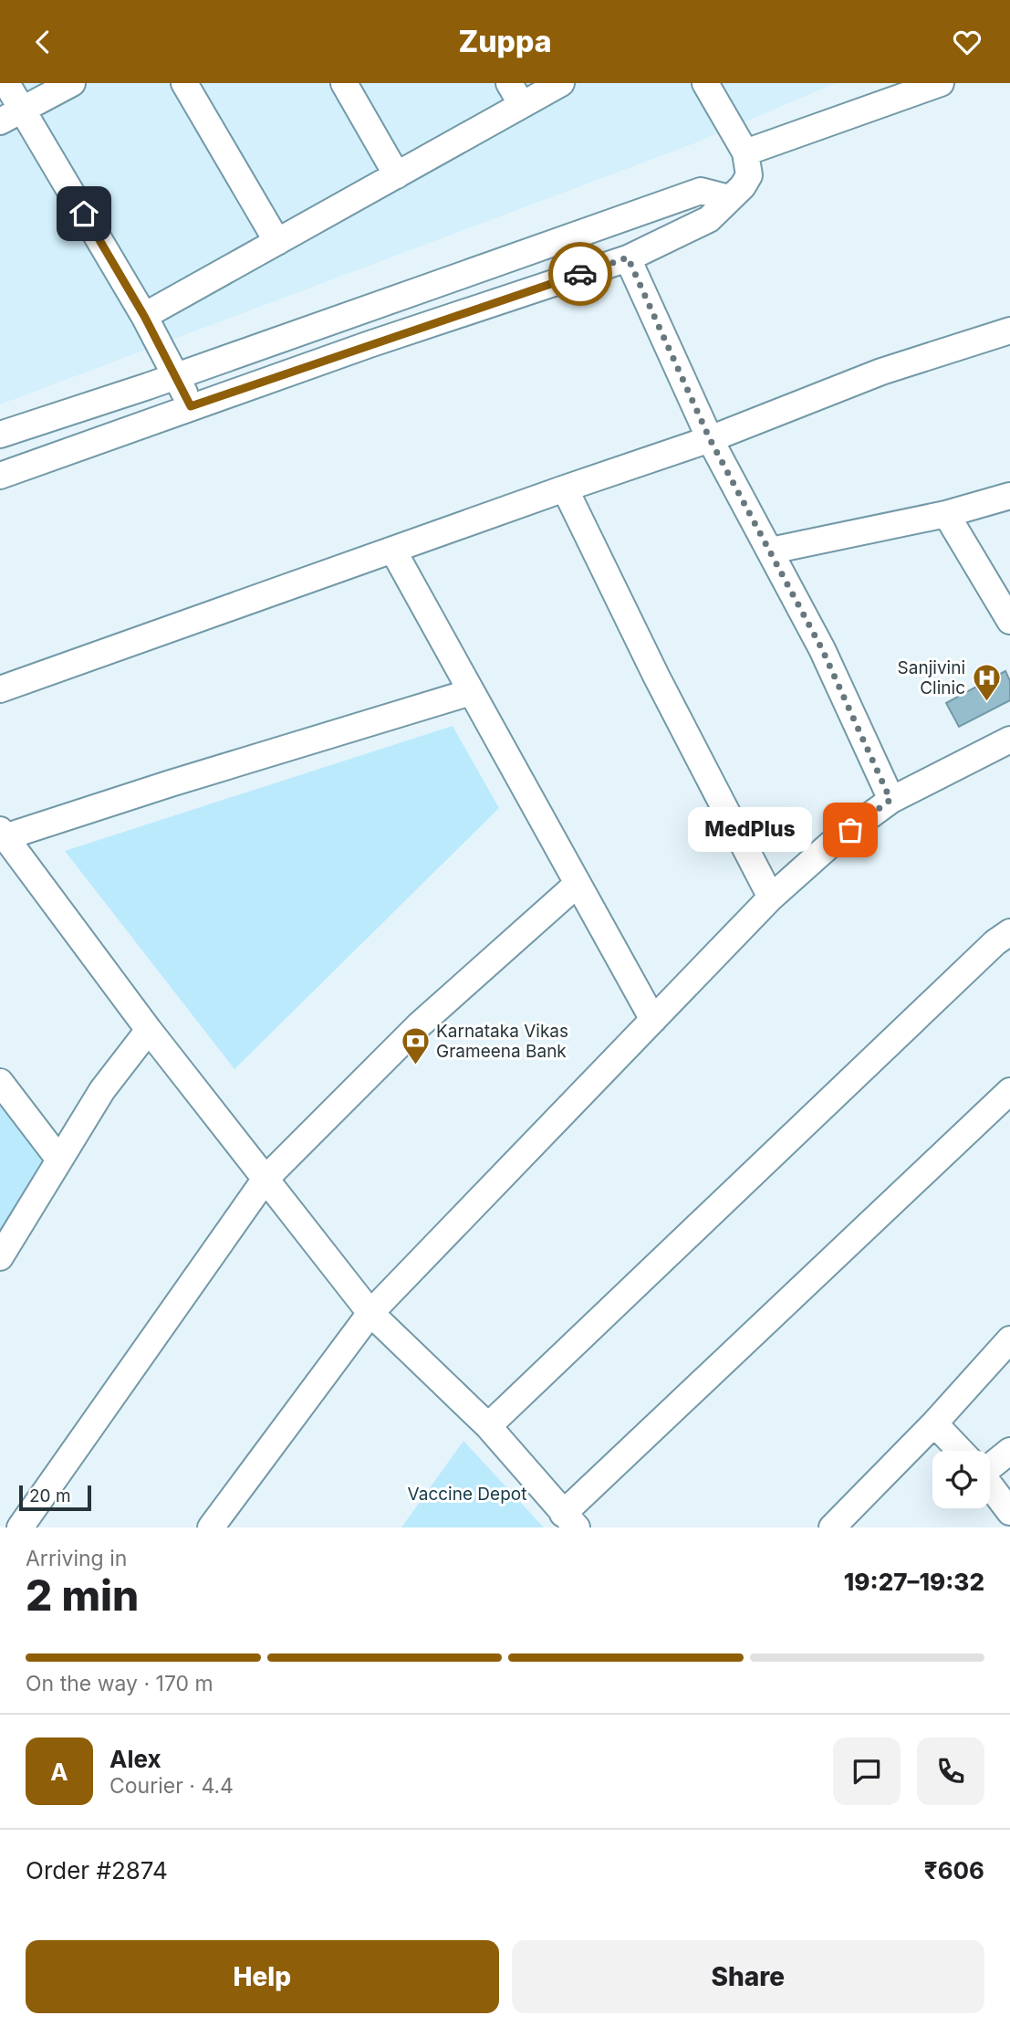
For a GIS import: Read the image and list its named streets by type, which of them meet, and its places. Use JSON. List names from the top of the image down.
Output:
{
  "parks": ["Vaccine Depot"],
  "places": {
    "hospital": ["Sanjivini Clinic"],
    "other": ["MedPlus"],
    "bank": ["Karnataka Vikas Grameena Bank"]
  },
  "scale_bar": "20 m",
  "page": {
    "header": "Zuppa",
    "bubble": "MedPlus",
    "scale": "20 m",
    "heading": ["2 min", "Arriving in", "19:27–19:32"],
    "panel": [
      "Alex",
      "Courier · 4.4",
      "Order #2874",
      "₹606"
    ],
    "bar": "On the way · 170 m",
    "round": "A",
    "buttons": ["Help", "Share"]
  }
}
